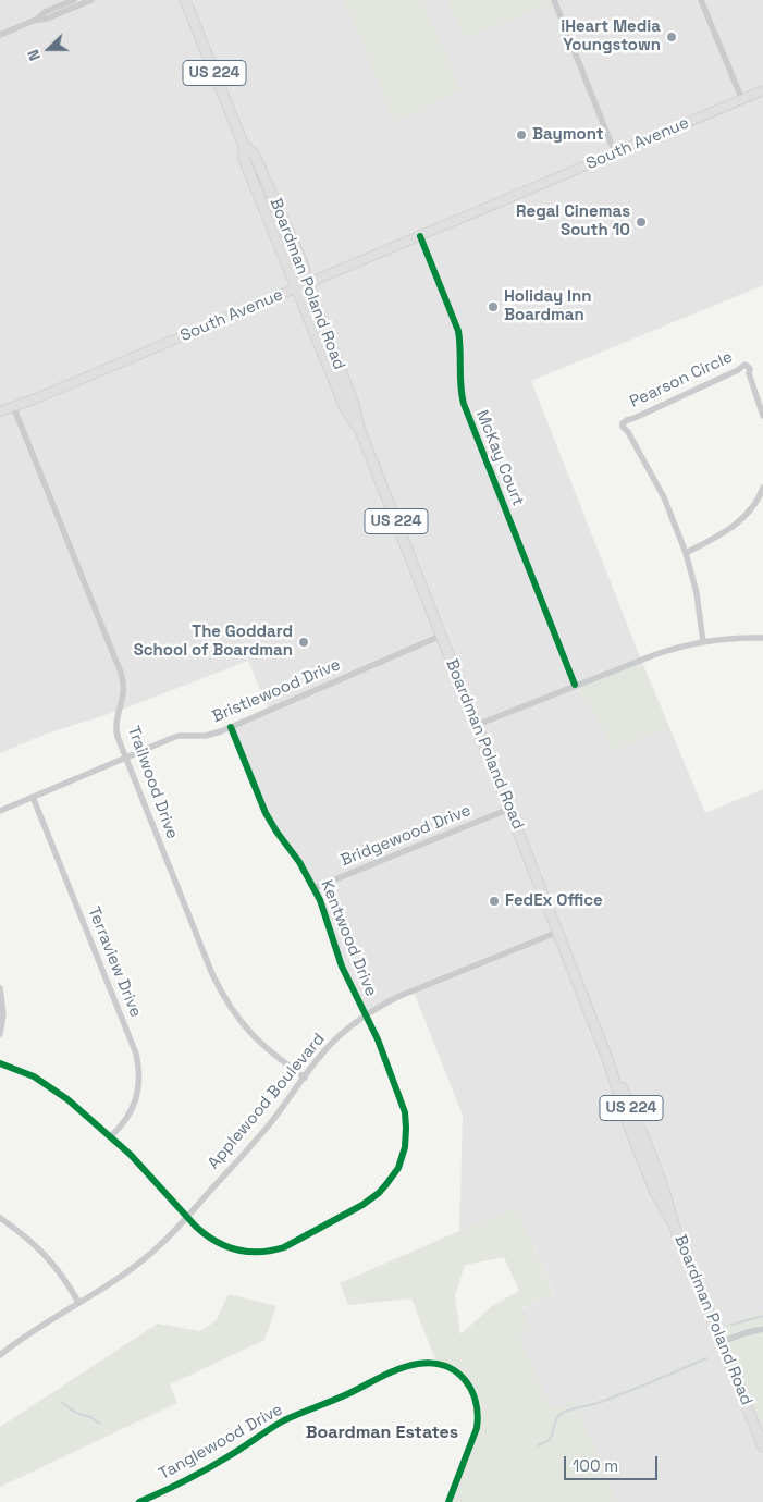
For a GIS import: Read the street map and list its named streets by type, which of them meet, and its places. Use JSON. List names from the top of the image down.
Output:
{
  "streets": {
    "main road": ["US 224", "South Avenue", "Boardman Poland Road"],
    "street": [
      "Pearson Circle",
      "McKay Court",
      "Bristlewood Drive",
      "Trailwood Drive",
      "Bridgewood Drive",
      "Kentwood Drive",
      "Terraview Drive",
      "Applewood Boulevard",
      "Tanglewood Drive"
    ]
  },
  "crossings": [
    ["South Avenue", "Boardman Poland Road"],
    ["South Avenue", "McKay Court"],
    ["South Avenue", "Trailwood Drive"],
    ["Boardman Poland Road", "Bristlewood Drive"],
    ["Boardman Poland Road", "Bridgewood Drive"],
    ["Boardman Poland Road", "Applewood Boulevard"],
    ["Bristlewood Drive", "Trailwood Drive"],
    ["Bristlewood Drive", "Kentwood Drive"],
    ["Bristlewood Drive", "Terraview Drive"],
    ["Trailwood Drive", "Applewood Boulevard"],
    ["Bridgewood Drive", "Kentwood Drive"],
    ["Kentwood Drive", "Terraview Drive"],
    ["Kentwood Drive", "Applewood Boulevard"]
  ],
  "districts": ["Boardman Estates"],
  "places": [
    "iHeart Media Youngstown",
    "Baymont",
    "Regal Cinemas South 10",
    "Holiday Inn Boardman",
    "The Goddard School of Boardman",
    "FedEx Office"
  ],
  "scale_bar": "100 m",
  "north": "left"
}
